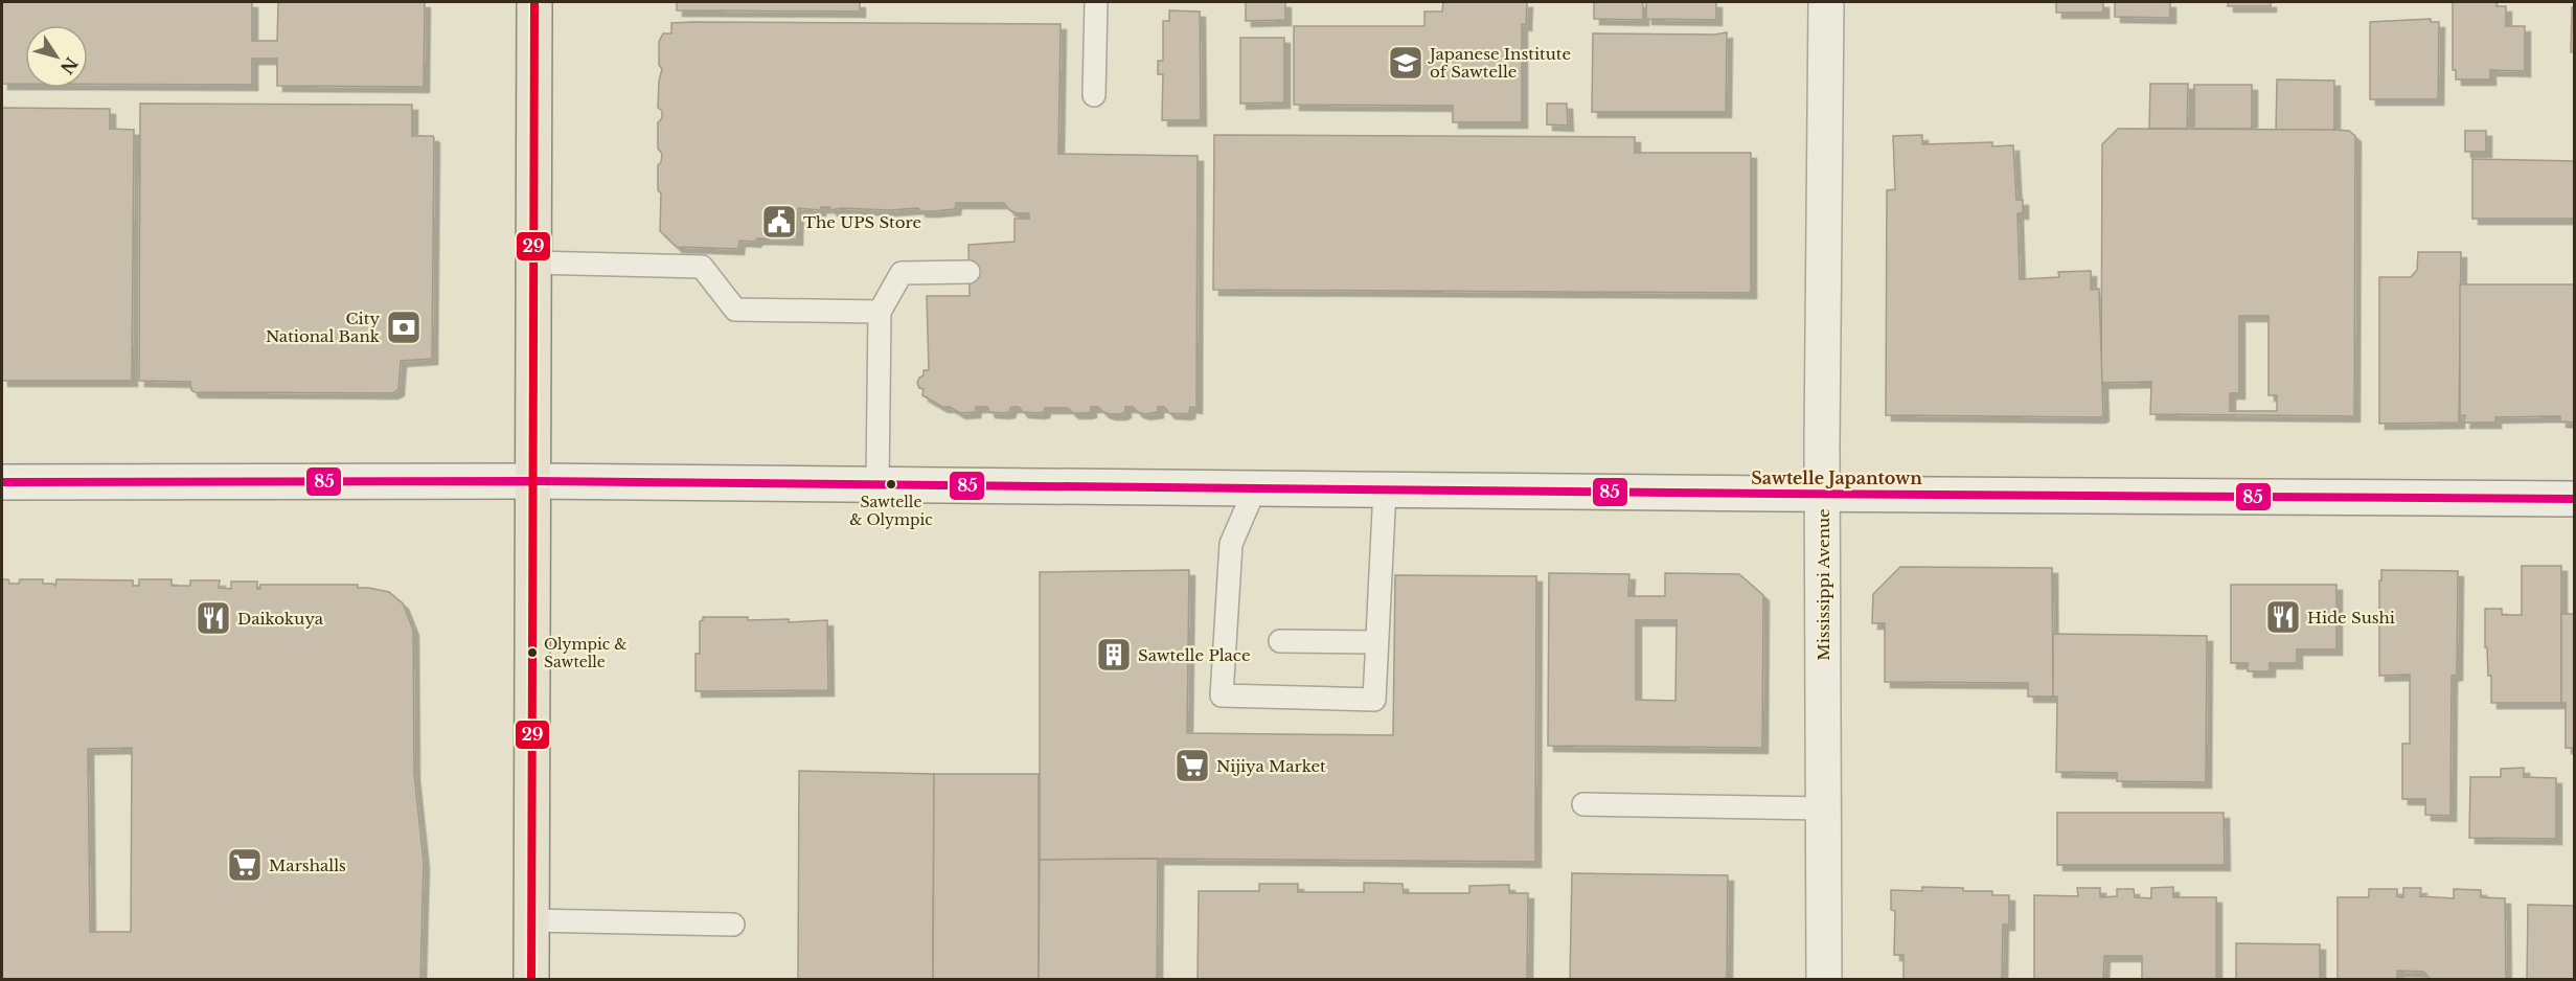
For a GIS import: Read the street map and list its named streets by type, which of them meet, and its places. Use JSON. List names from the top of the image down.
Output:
{
  "streets": {
    "street": ["Mississippi Avenue"]
  },
  "districts": ["Sawtelle Japantown"],
  "places": {
    "school or university": ["Japanese Institute of Sawtelle"],
    "public building": ["The UPS Store"],
    "bank": ["City National Bank"],
    "other": ["Sawtelle & Olympic", "Olympic & Sawtelle"],
    "restaurant": ["Hide Sushi", "Daikokuya"],
    "building": ["Sawtelle Place"],
    "supermarket": ["Nijiya Market", "Marshalls"]
  },
  "lines": ["transit line 29", "transit line 85"],
  "north": "bottom right"
}
